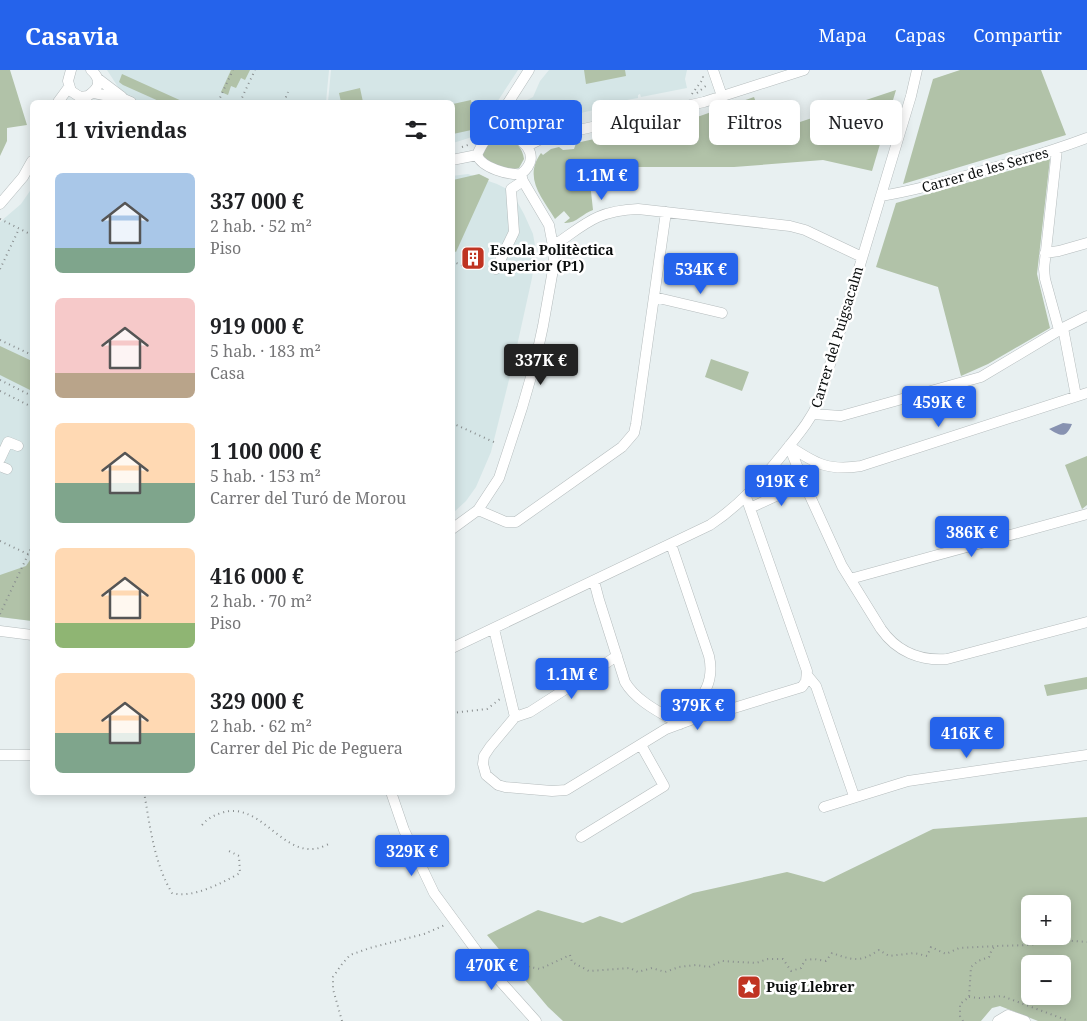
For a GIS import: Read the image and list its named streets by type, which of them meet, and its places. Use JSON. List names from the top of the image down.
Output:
{
  "streets": {
    "street": ["Carrer de les Serres", "Carrer del Puigsacalm"]
  },
  "crossings": [
    ["Carrer de les Serres", "Carrer del Puigsacalm"]
  ],
  "places": {
    "building": ["Escola Politèctica Superior (P1)"],
    "place": ["Puig Llebrer"]
  },
  "page": {
    "header": "Casavia",
    "nav": ["Mapa", "Capas", "Compartir"],
    "chip": [
      "Comprar",
      "Alquilar",
      "Filtros",
      "Nuevo"
    ],
    "heading": "11 viviendas",
    "price": [
      "1.1M €",
      "534K €",
      "337K €",
      "459K €",
      "919K €",
      "386K €",
      "1.1M €",
      "379K €",
      "416K €",
      "329K €",
      "470K €"
    ],
    "list": [
      {
        "name": "337 000 €",
        "note": "2 hab. · 52 m² · Piso"
      },
      {
        "name": "919 000 €",
        "note": "5 hab. · 183 m² · Casa"
      },
      {
        "name": "1 100 000 €",
        "note": "5 hab. · 153 m² · Carrer del Turó de Morou"
      },
      {
        "name": "416 000 €",
        "note": "2 hab. · 70 m² · Piso"
      },
      {
        "name": "329 000 €",
        "note": "2 hab. · 62 m² · Carrer del Pic de Peguera"
      }
    ],
    "map_buttons": ["+", "−"]
  }
}
